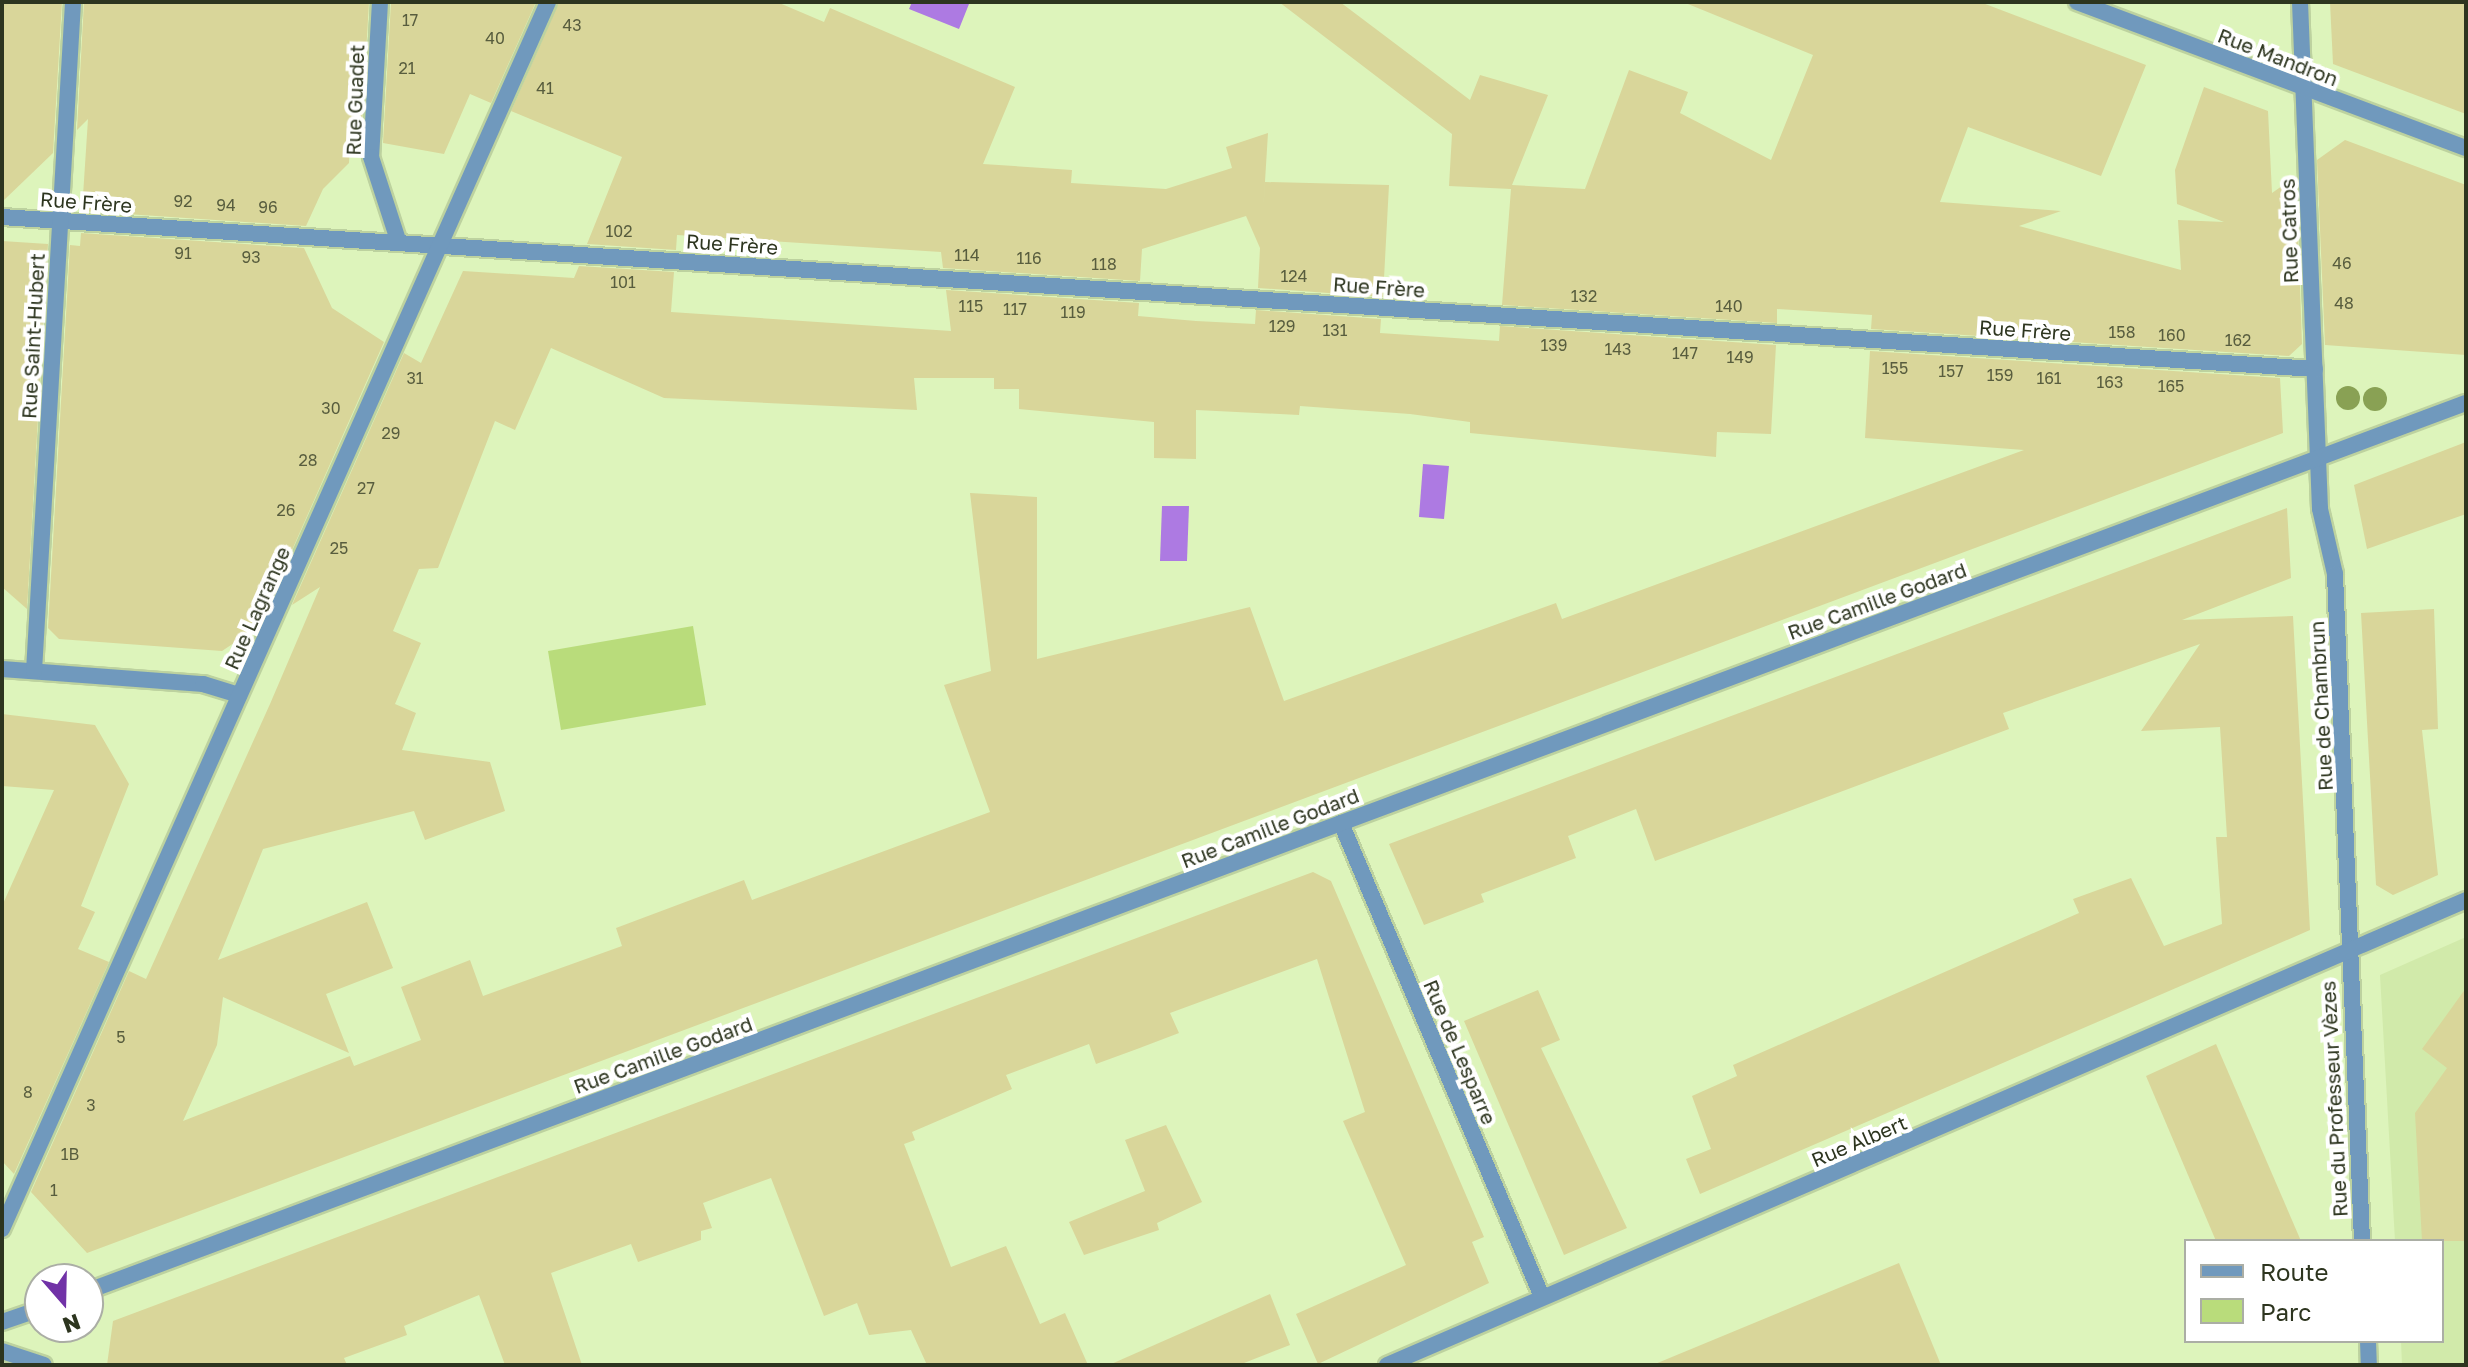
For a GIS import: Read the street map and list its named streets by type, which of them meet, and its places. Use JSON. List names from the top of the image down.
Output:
{
  "streets": {
    "street": [
      "Rue Mandron",
      "Rue Guadet",
      "Rue Frère",
      "Rue Catros",
      "Rue Saint-Hubert",
      "Rue Camille Godard",
      "Rue Lagrange",
      "Rue de Chambrun",
      "Rue de Lesparre",
      "Rue du Professeur Vèzes",
      "Rue Albert"
    ]
  },
  "crossings": [
    ["Rue Mandron", "Rue Catros"],
    ["Rue Guadet", "Rue Frère"],
    ["Rue Frère", "Rue Catros"],
    ["Rue Frère", "Rue Saint-Hubert"],
    ["Rue Frère", "Rue Lagrange"],
    ["Rue Catros", "Rue Camille Godard"],
    ["Rue Catros", "Rue de Chambrun"],
    ["Rue Camille Godard", "Rue de Chambrun"],
    ["Rue Camille Godard", "Rue de Lesparre"],
    ["Rue de Chambrun", "Rue du Professeur Vèzes"],
    ["Rue de Chambrun", "Rue Albert"],
    ["Rue de Lesparre", "Rue Albert"],
    ["Rue du Professeur Vèzes", "Rue Albert"]
  ],
  "house_numbers": [
    "17",
    "43",
    "40",
    "21",
    "41",
    "92",
    "94",
    "96",
    "102",
    "91",
    "114",
    "93",
    "116",
    "46",
    "118",
    "124",
    "101",
    "132",
    "48",
    "115",
    "140",
    "117",
    "119",
    "129",
    "131",
    "158",
    "160",
    "162",
    "139",
    "143",
    "147",
    "149",
    "155",
    "157",
    "159",
    "31",
    "161",
    "163",
    "165",
    "30",
    "29",
    "28",
    "27",
    "26",
    "25",
    "5",
    "8",
    "3",
    "1B",
    "1"
  ],
  "legend": ["Route", "Parc"],
  "north": "bottom"
}
